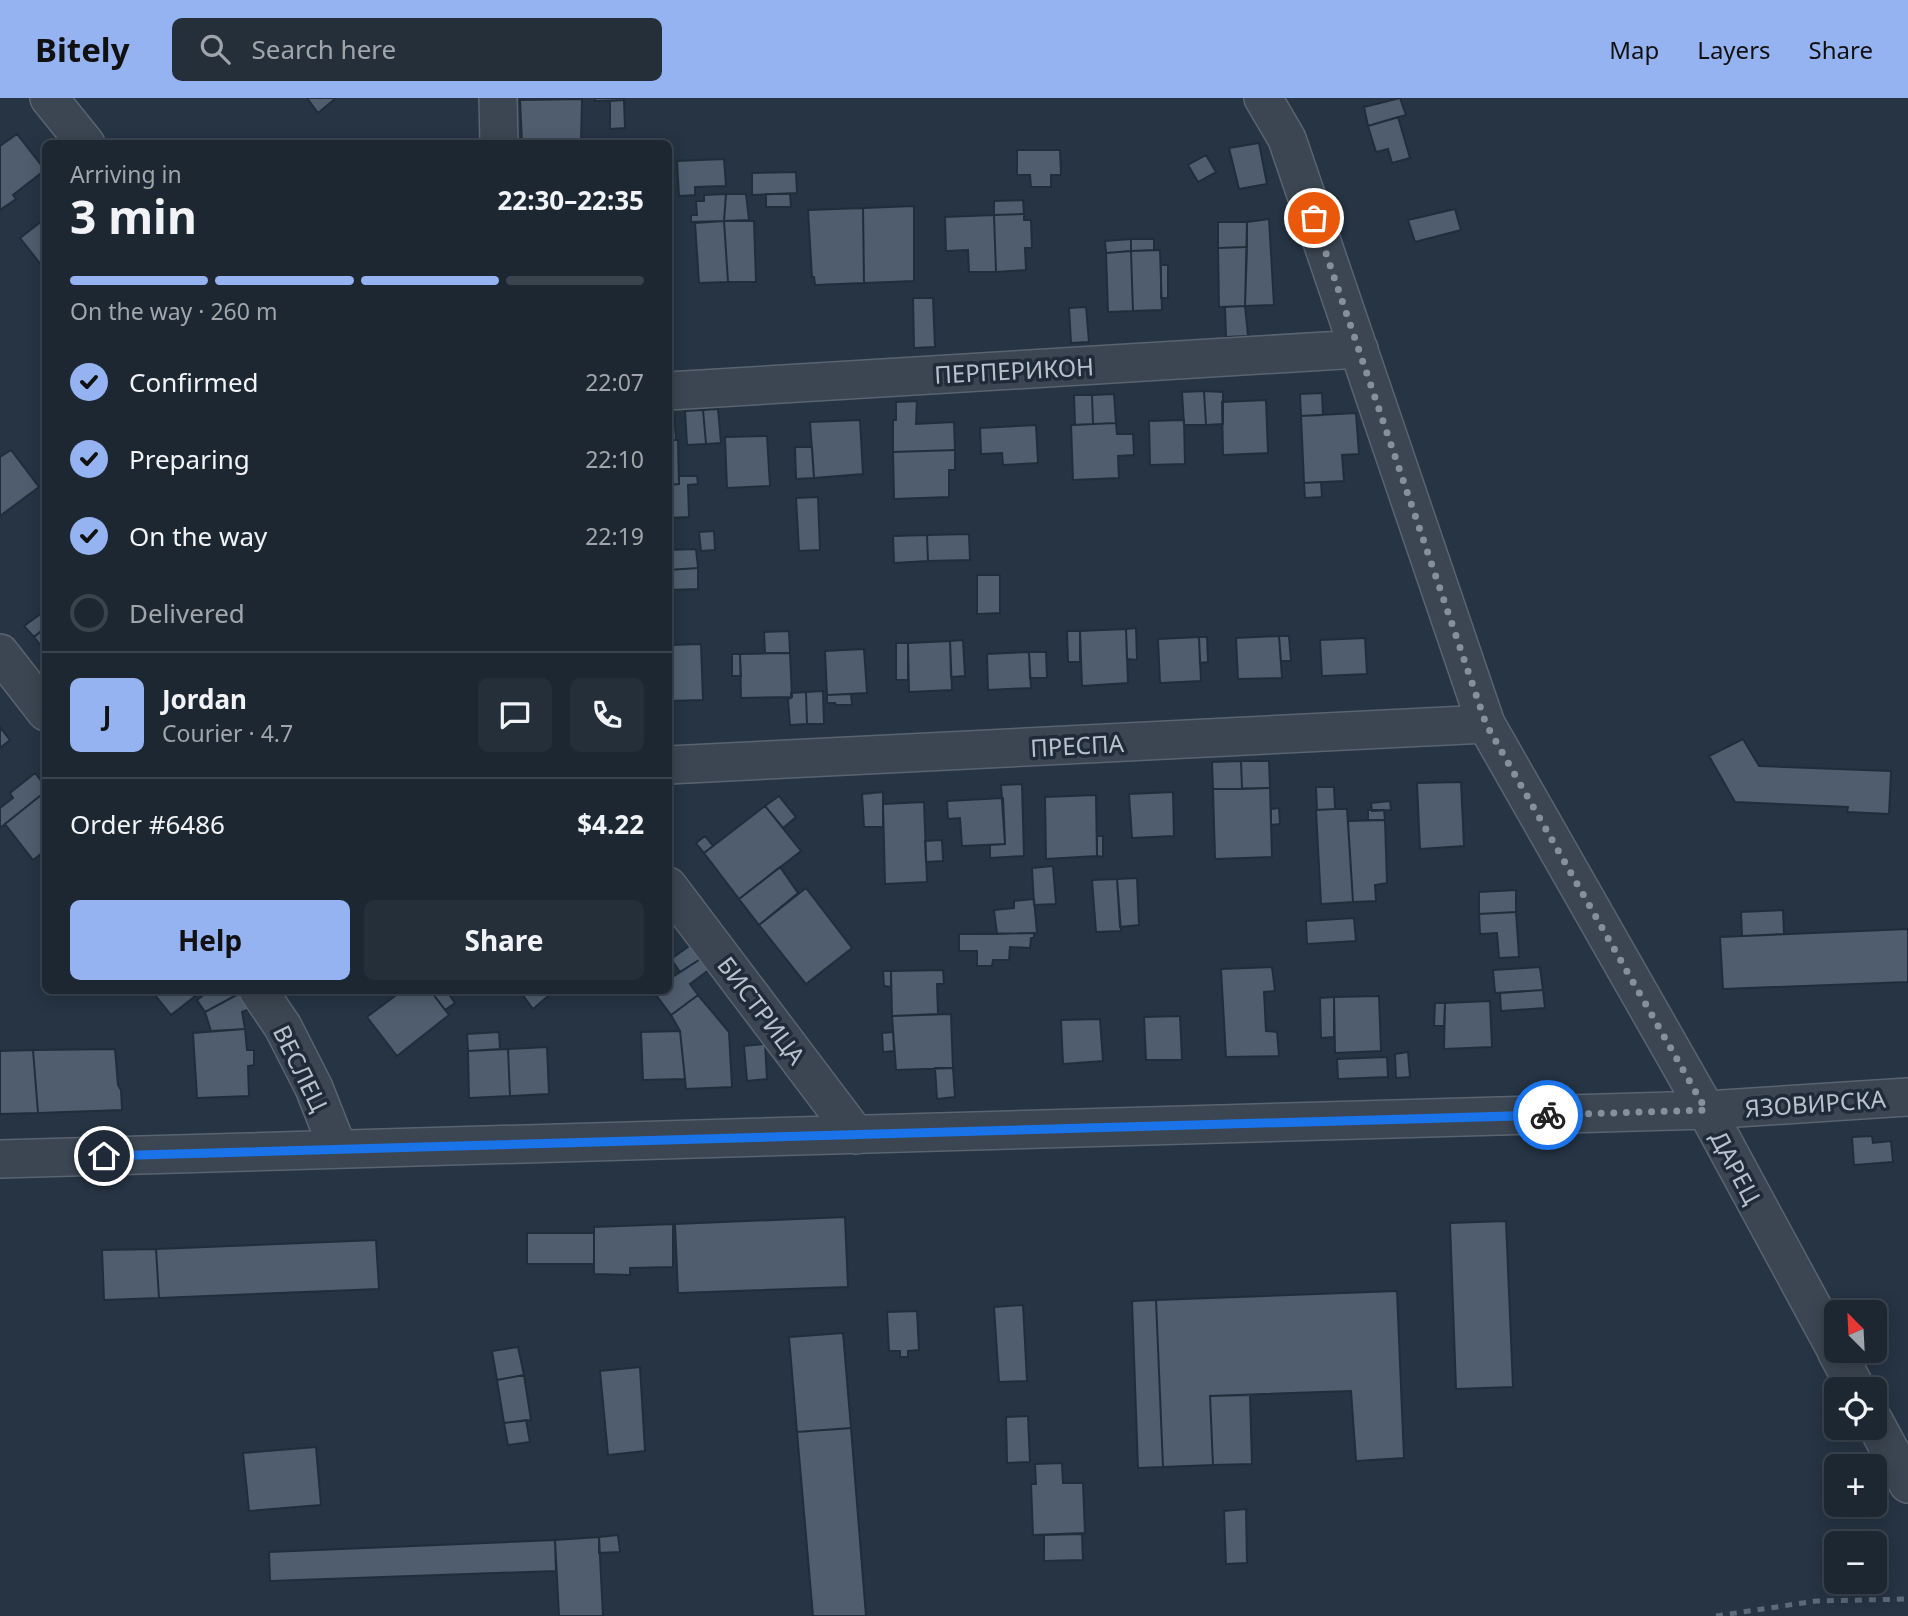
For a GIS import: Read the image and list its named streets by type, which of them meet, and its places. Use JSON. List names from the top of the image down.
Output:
{
  "streets": {
    "street": [
      "ПЕРПЕРИКОН",
      "ПРЕСПА",
      "БИСТРИЦА",
      "ВЕСЛЕЦ",
      "ЯЗОВИРСКА",
      "ДАРЕЦ"
    ]
  },
  "crossings": [
    ["ПЕРПЕРИКОН", "ДАРЕЦ"],
    ["ПРЕСПА", "ДАРЕЦ"],
    ["БИСТРИЦА", "ЯЗОВИРСКА"],
    ["ВЕСЛЕЦ", "ЯЗОВИРСКА"],
    ["ЯЗОВИРСКА", "ДАРЕЦ"]
  ],
  "north": "top left",
  "page": {
    "header": "Bitely",
    "search": "Search here",
    "nav": ["Map", "Layers", "Share"],
    "heading": ["3 min", "Arriving in", "22:30–22:35"],
    "panel": [
      "Jordan",
      "Courier · 4.7",
      "Order #6486",
      "$4.22"
    ],
    "bar": "On the way · 260 m",
    "list": [
      ["Confirmed", "22:07"],
      ["Preparing", "22:10"],
      ["On the way", "22:19"],
      "Delivered"
    ],
    "round": "J",
    "buttons": ["Help", "Share"],
    "map_buttons": ["+", "−"]
  }
}
